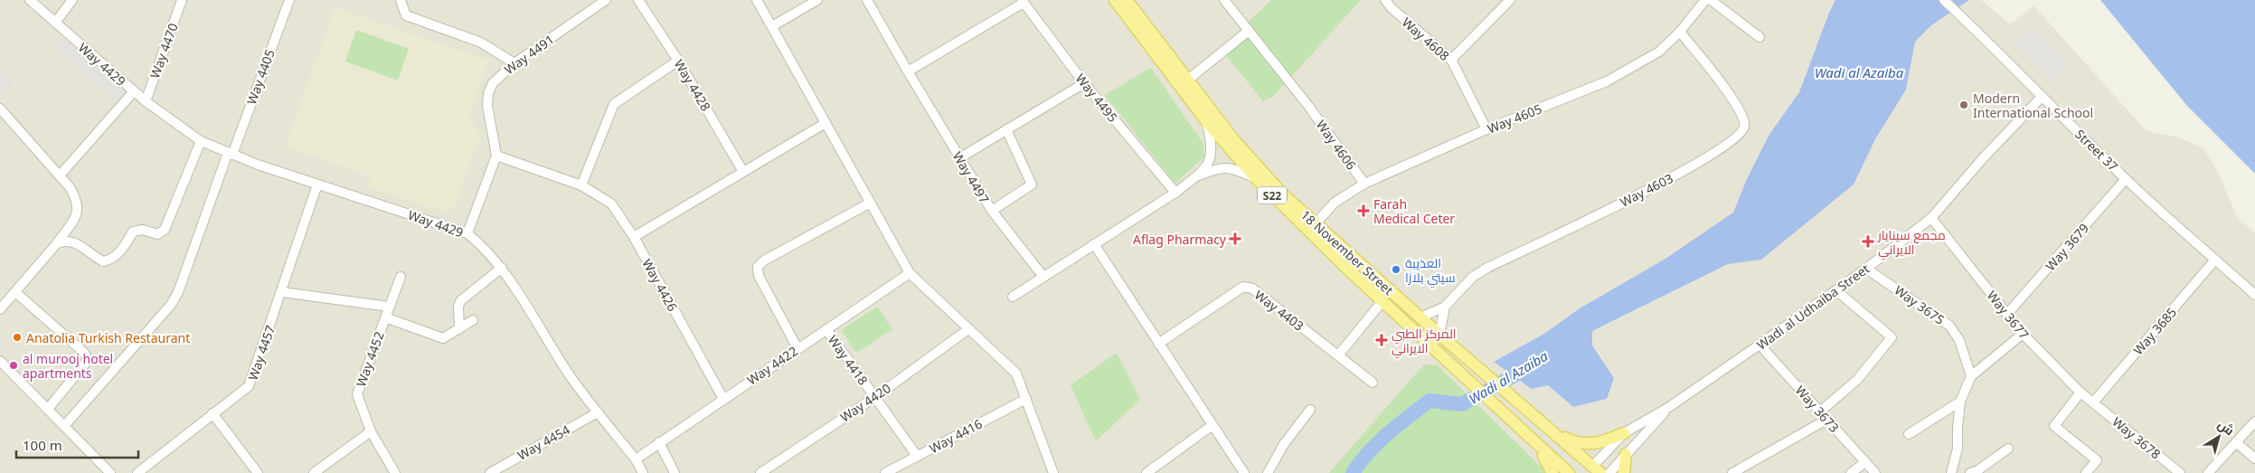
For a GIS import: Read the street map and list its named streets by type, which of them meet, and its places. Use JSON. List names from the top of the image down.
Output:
{
  "streets": {
    "main road": ["S22", "18 November Street"],
    "street": [
      "Way 4608",
      "Way 4470",
      "Way 4491",
      "Way 4429",
      "Way 4405",
      "Way 4428",
      "Way 4495",
      "Way 4605",
      "Way 4606",
      "Street 37",
      "Way 4497",
      "Way 4603",
      "Way 3679",
      "Way 4426",
      "Way 3675",
      "Wadi al Udhaiba Street",
      "Way 4403",
      "Way 3677",
      "Way 3685",
      "Way 4457",
      "Way 4452",
      "Way 4418",
      "Way 4422",
      "Way 4420",
      "Way 3673",
      "Way 4416",
      "Way 3678",
      "Way 4454"
    ]
  },
  "crossings": [
    ["Way 4608", "Way 4605"],
    ["Way 4470", "Way 4429"],
    ["Way 4491", "Way 4426"],
    ["Way 4429", "Way 4405"],
    ["Way 4429", "Way 4457"],
    ["Way 4429", "Way 4422"],
    ["Way 4429", "Way 4454"],
    ["Way 4605", "Way 4606"],
    ["Way 4605", "Way 4603"],
    ["Way 4605", "18 November Street"],
    ["Street 37", "Way 3679"],
    ["Street 37", "Wadi al Udhaiba Street"],
    ["Street 37", "Way 3685"],
    ["Way 4603", "18 November Street"],
    ["Way 3679", "Way 3677"],
    ["18 November Street", "Wadi al Udhaiba Street"],
    ["Way 4426", "Way 4422"],
    ["Way 3675", "Wadi al Udhaiba Street"],
    ["Wadi al Udhaiba Street", "Way 3677"],
    ["Wadi al Udhaiba Street", "Way 3673"],
    ["Way 3677", "Way 3685"],
    ["Way 3677", "Way 3678"],
    ["Way 3685", "Way 3678"],
    ["Way 4418", "Way 4422"],
    ["Way 4418", "Way 4420"],
    ["Way 4418", "Way 4416"]
  ],
  "water": ["Wadi al Azaiba"],
  "places": {
    "other": [
      "Modern International School",
      "العذيبة سيتي بلازا",
      "Anatolia Turkish Restaurant",
      "al murooj hotel apartments"
    ],
    "health": [
      "Farah Medical Ceter",
      "Aflag Pharmacy",
      "مجمع سينايار الايراني",
      "المركز الطبي الايراني"
    ]
  },
  "scale_bar": "100 m",
  "north": "top right"
}
